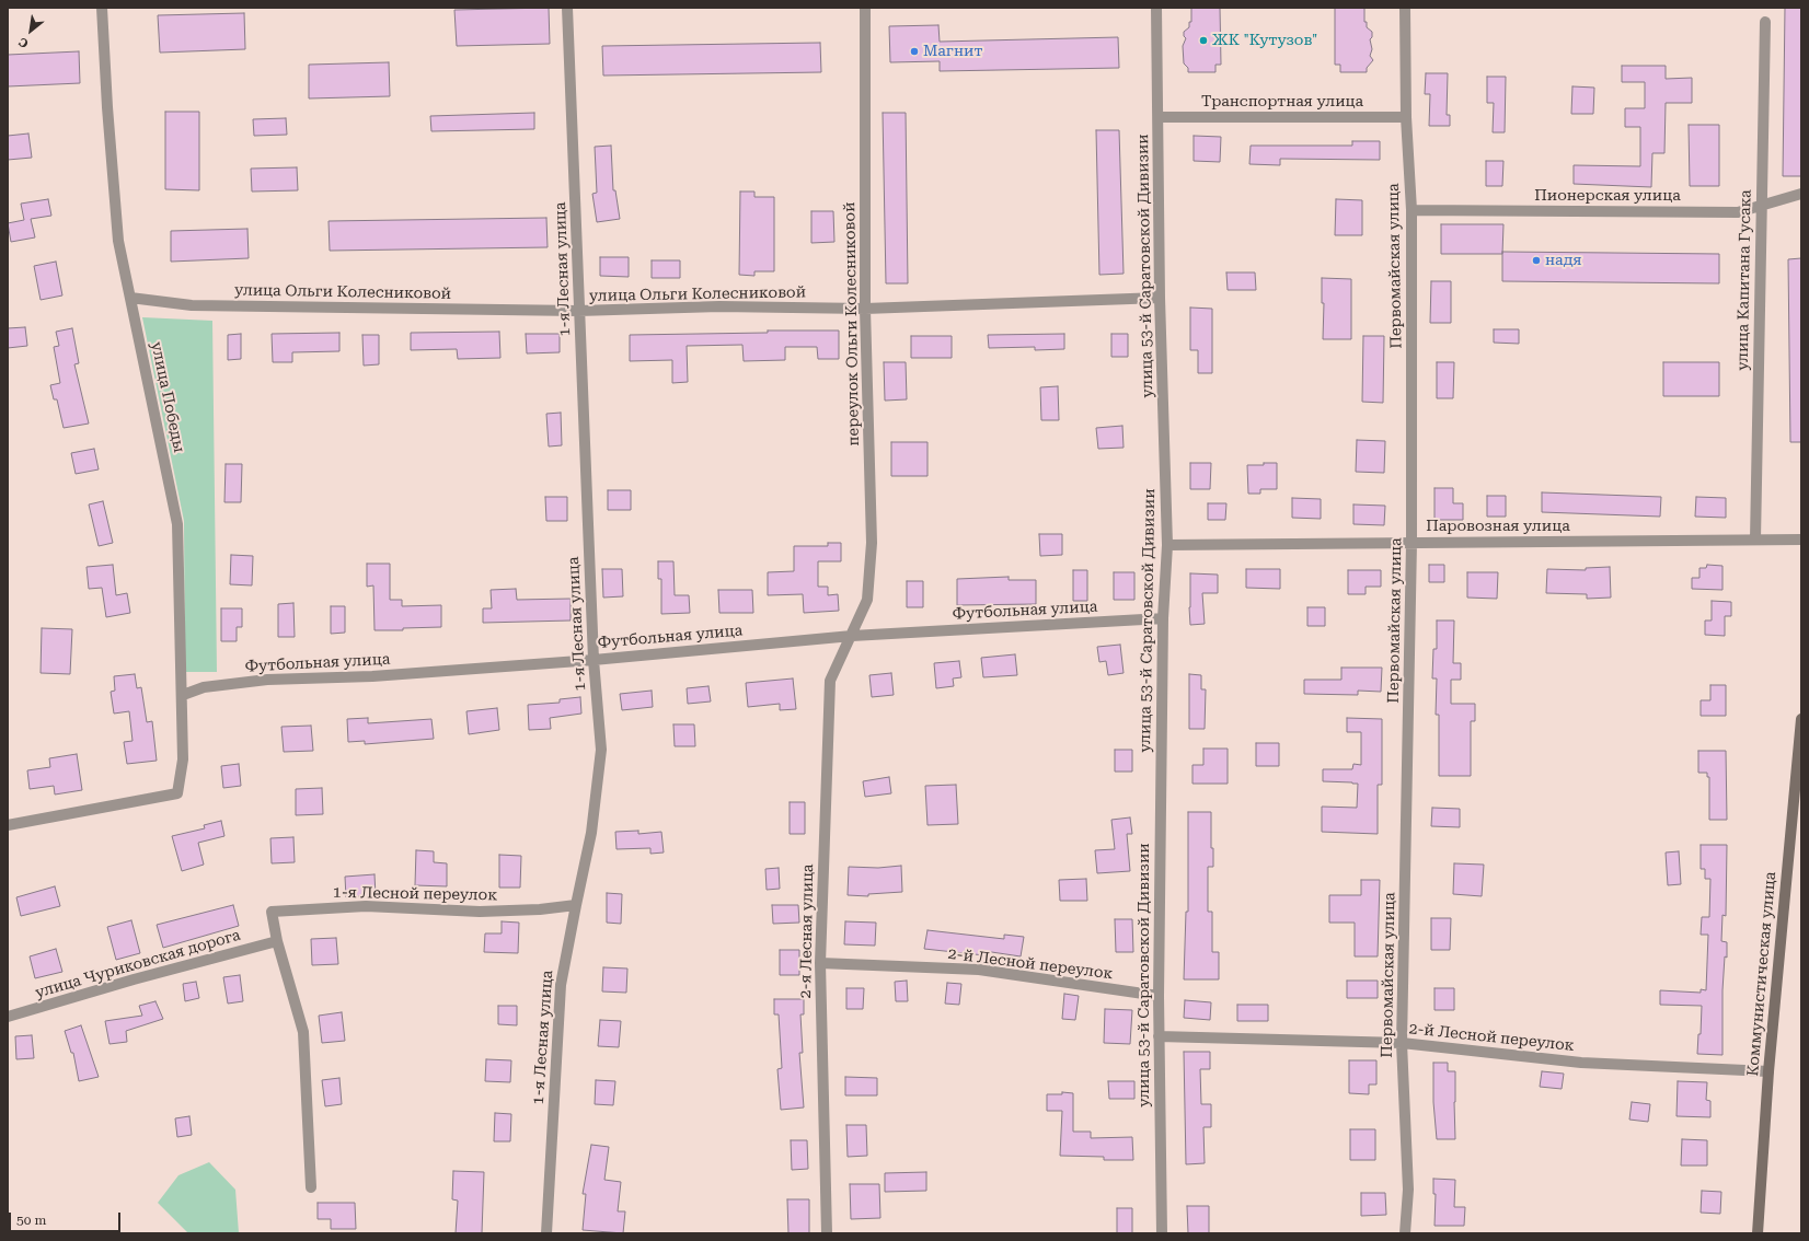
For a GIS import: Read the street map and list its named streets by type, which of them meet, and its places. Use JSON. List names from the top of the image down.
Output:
{
  "streets": {
    "main road": ["Коммунистическая улица"],
    "street": [
      "Транспортная улица",
      "Пионерская улица",
      "улица 53-й Саратовской Дивизии",
      "Первомайская улица",
      "1-я Лесная улица",
      "улица Капитана Гусака",
      "улица Ольги Колесниковой",
      "переулок Ольги Колесниковой",
      "улица Победы",
      "Паровозная улица",
      "Футбольная улица",
      "1-я Лесной переулок",
      "2-я Лесная улица",
      "улица Чуриковская дорога",
      "2-й Лесной переулок"
    ]
  },
  "crossings": [
    ["Транспортная улица", "улица 53-й Саратовской Дивизии"],
    ["Транспортная улица", "Первомайская улица"],
    ["Пионерская улица", "Первомайская улица"],
    ["Пионерская улица", "улица Капитана Гусака"],
    ["улица 53-й Саратовской Дивизии", "улица Ольги Колесниковой"],
    ["улица 53-й Саратовской Дивизии", "Паровозная улица"],
    ["улица 53-й Саратовской Дивизии", "Футбольная улица"],
    ["улица 53-й Саратовской Дивизии", "2-й Лесной переулок"],
    ["Первомайская улица", "Паровозная улица"],
    ["Первомайская улица", "2-й Лесной переулок"],
    ["1-я Лесная улица", "улица Ольги Колесниковой"],
    ["1-я Лесная улица", "Футбольная улица"],
    ["1-я Лесная улица", "1-я Лесной переулок"],
    ["улица Капитана Гусака", "Паровозная улица"],
    ["улица Ольги Колесниковой", "переулок Ольги Колесниковой"],
    ["улица Ольги Колесниковой", "улица Победы"],
    ["переулок Ольги Колесниковой", "Футбольная улица"],
    ["переулок Ольги Колесниковой", "2-я Лесная улица"],
    ["улица Победы", "Футбольная улица"],
    ["Футбольная улица", "2-я Лесная улица"],
    ["1-я Лесной переулок", "улица Чуриковская дорога"],
    ["2-я Лесная улица", "2-й Лесной переулок"],
    ["2-й Лесной переулок", "Коммунистическая улица"]
  ],
  "places": ["ЖК \"Кутузов\"", "Магнит", "надя"],
  "scale_bar": "50 m",
  "north": "bottom left"
}
